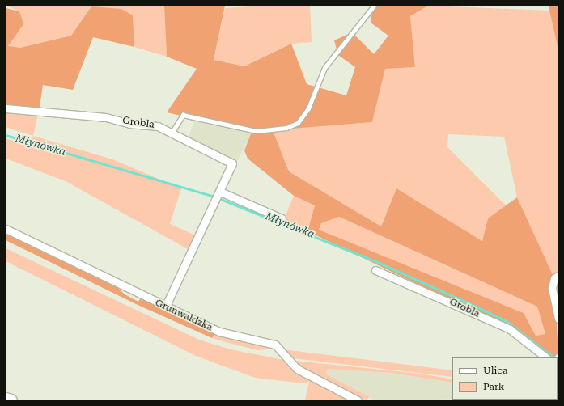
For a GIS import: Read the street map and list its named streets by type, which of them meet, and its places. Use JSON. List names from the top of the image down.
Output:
{
  "streets": {
    "street": ["Grobla", "Grunwaldzka"]
  },
  "crossings": [
    ["Grobla", "Grunwaldzka"]
  ],
  "water": ["Młynówka"],
  "legend": ["Ulica", "Park"]
}
